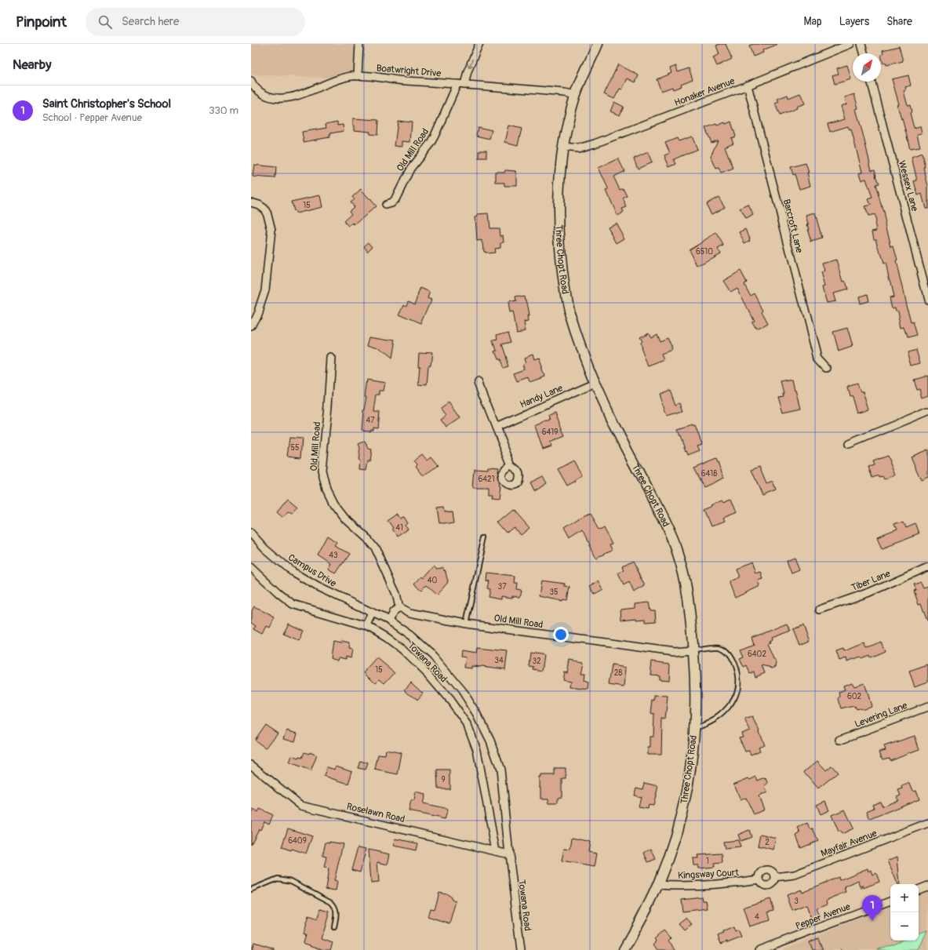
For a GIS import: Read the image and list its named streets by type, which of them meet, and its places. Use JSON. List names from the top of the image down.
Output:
{
  "streets": {
    "main road": ["Three Chopt Road"],
    "street": [
      "Boatwright Drive",
      "Honaker Avenue",
      "Old Mill Road",
      "Wessex Lane",
      "Barcroft Lane",
      "Handy Lane",
      "Campus Drive",
      "Tiber Lane",
      "Towana Road",
      "Levering Lane",
      "Roselawn Road",
      "Mayfair Avenue",
      "Kingsway Court",
      "Pepper Avenue"
    ]
  },
  "crossings": [
    ["Boatwright Drive", "Old Mill Road"],
    ["Boatwright Drive", "Three Chopt Road"],
    ["Honaker Avenue", "Barcroft Lane"],
    ["Honaker Avenue", "Three Chopt Road"],
    ["Old Mill Road", "Three Chopt Road"],
    ["Three Chopt Road", "Handy Lane"],
    ["Three Chopt Road", "Kingsway Court"],
    ["Campus Drive", "Towana Road"],
    ["Towana Road", "Roselawn Road"],
    ["Mayfair Avenue", "Kingsway Court"]
  ],
  "house_numbers": [
    "15",
    "6510",
    "47",
    "6419",
    "55",
    "6418",
    "6421",
    "41",
    "43",
    "40",
    "37",
    "35",
    "6402",
    "34",
    "32",
    "15",
    "28",
    "602",
    "9",
    "6409",
    "2",
    "1",
    "3",
    "4"
  ],
  "north": "top right",
  "page": {
    "header": "Pinpoint",
    "search": "Search here",
    "nav": ["Map", "Layers", "Share"],
    "heading": "Nearby",
    "list": [
      {
        "mark": "1",
        "name": "Saint Christopher's School",
        "note": "School · Pepper Avenue",
        "value": "330 m"
      }
    ],
    "map_buttons": ["+", "−"],
    "pins": "1"
  }
}
